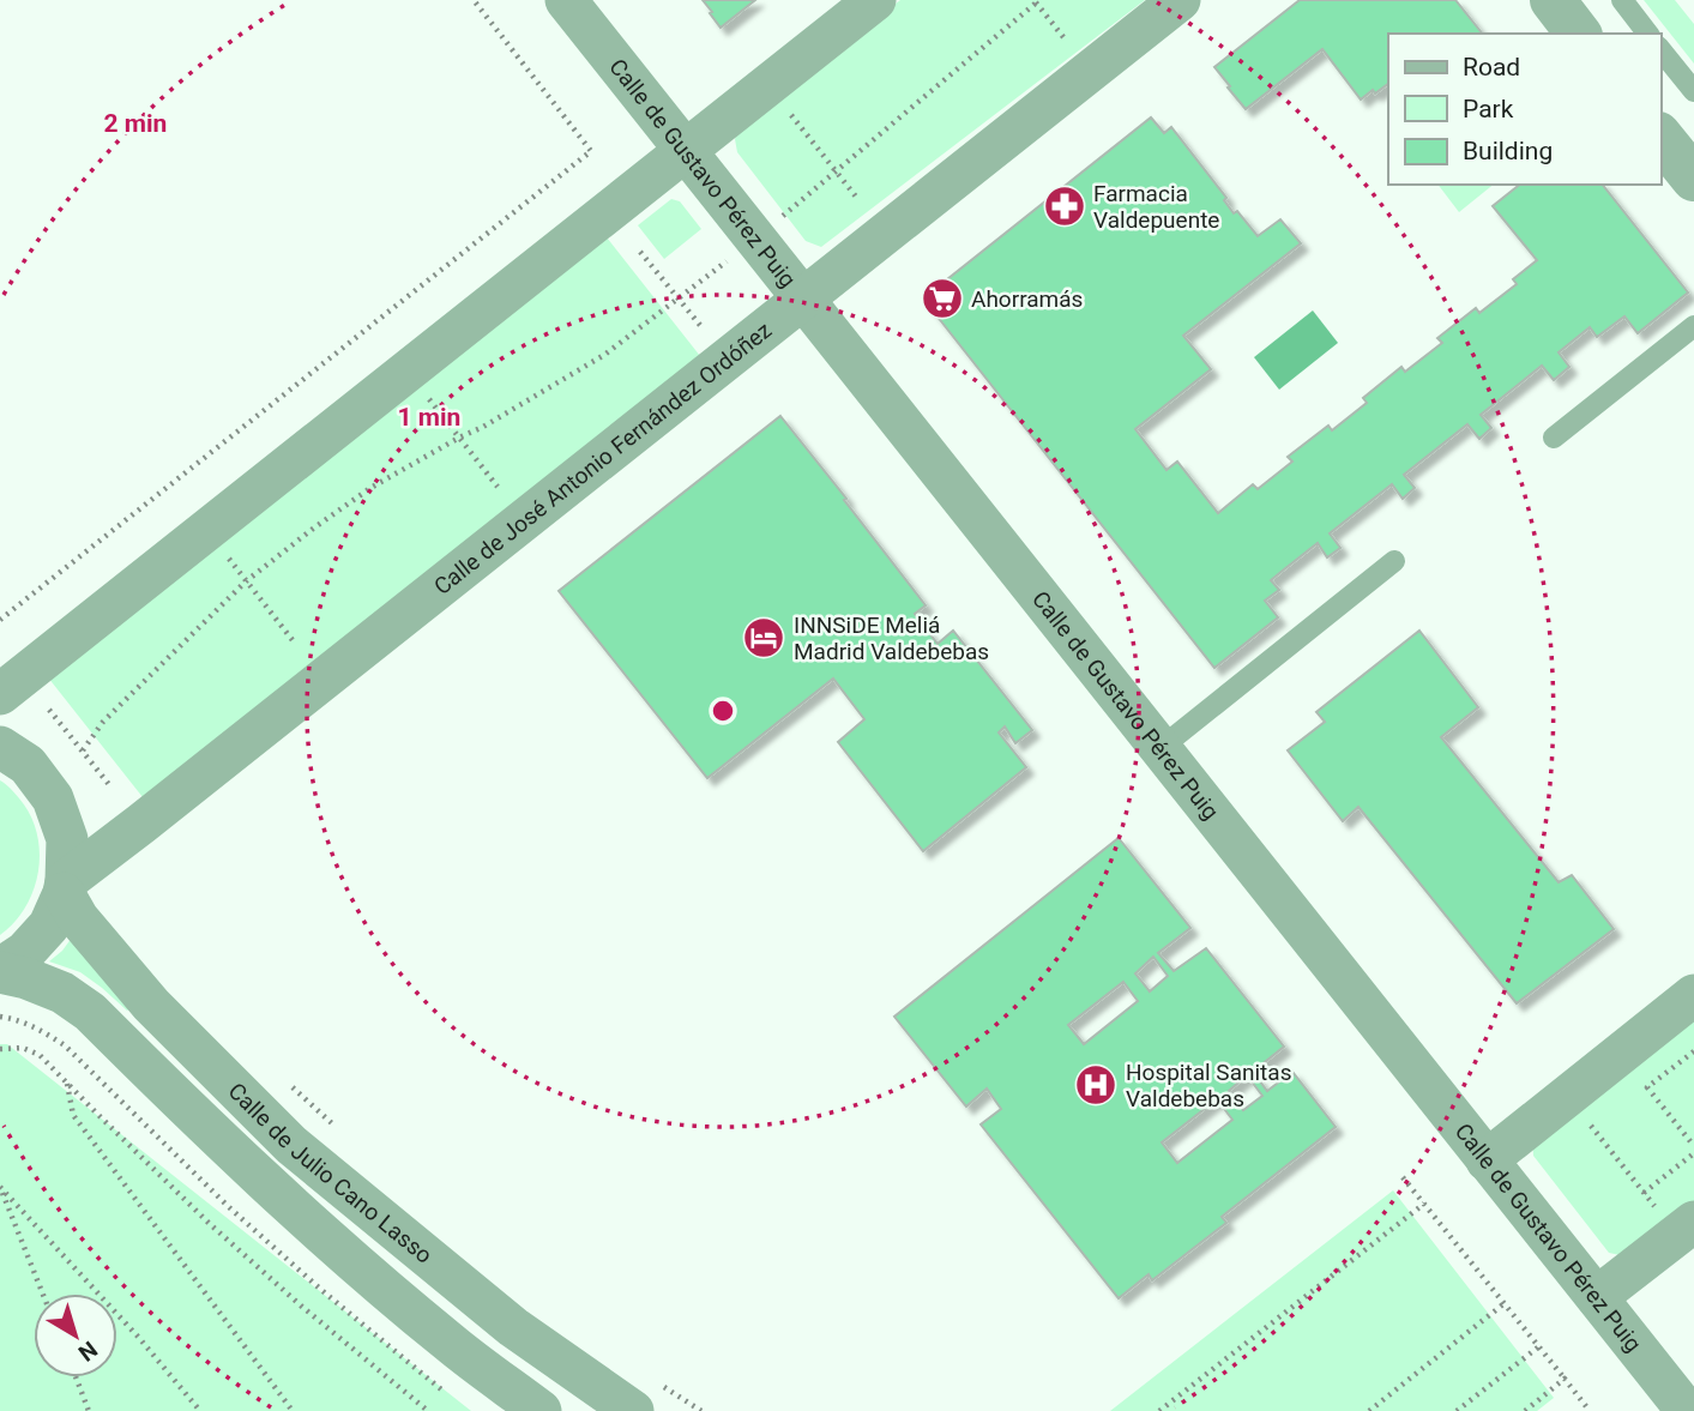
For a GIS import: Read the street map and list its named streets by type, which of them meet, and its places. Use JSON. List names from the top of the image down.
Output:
{
  "streets": {
    "street": ["Calle de Gustavo Pérez Puig", "Calle de José Antonio Fernández Ordóñez", "Calle de Julio Cano Lasso"]
  },
  "crossings": [
    ["Calle de Gustavo Pérez Puig", "Calle de José Antonio Fernández Ordóñez"],
    ["Calle de José Antonio Fernández Ordóñez", "Calle de Julio Cano Lasso"]
  ],
  "places": {
    "pharmacy": ["Farmacia Valdepuente"],
    "supermarket": ["Ahorramás"],
    "hotel": ["INNSiDE Meliá Madrid Valdebebas"],
    "hospital": ["Hospital Sanitas Valdebebas"]
  },
  "legend": ["Road", "Park", "Building"],
  "north": "bottom right",
  "rings": ["2 min", "1 min"]
}
